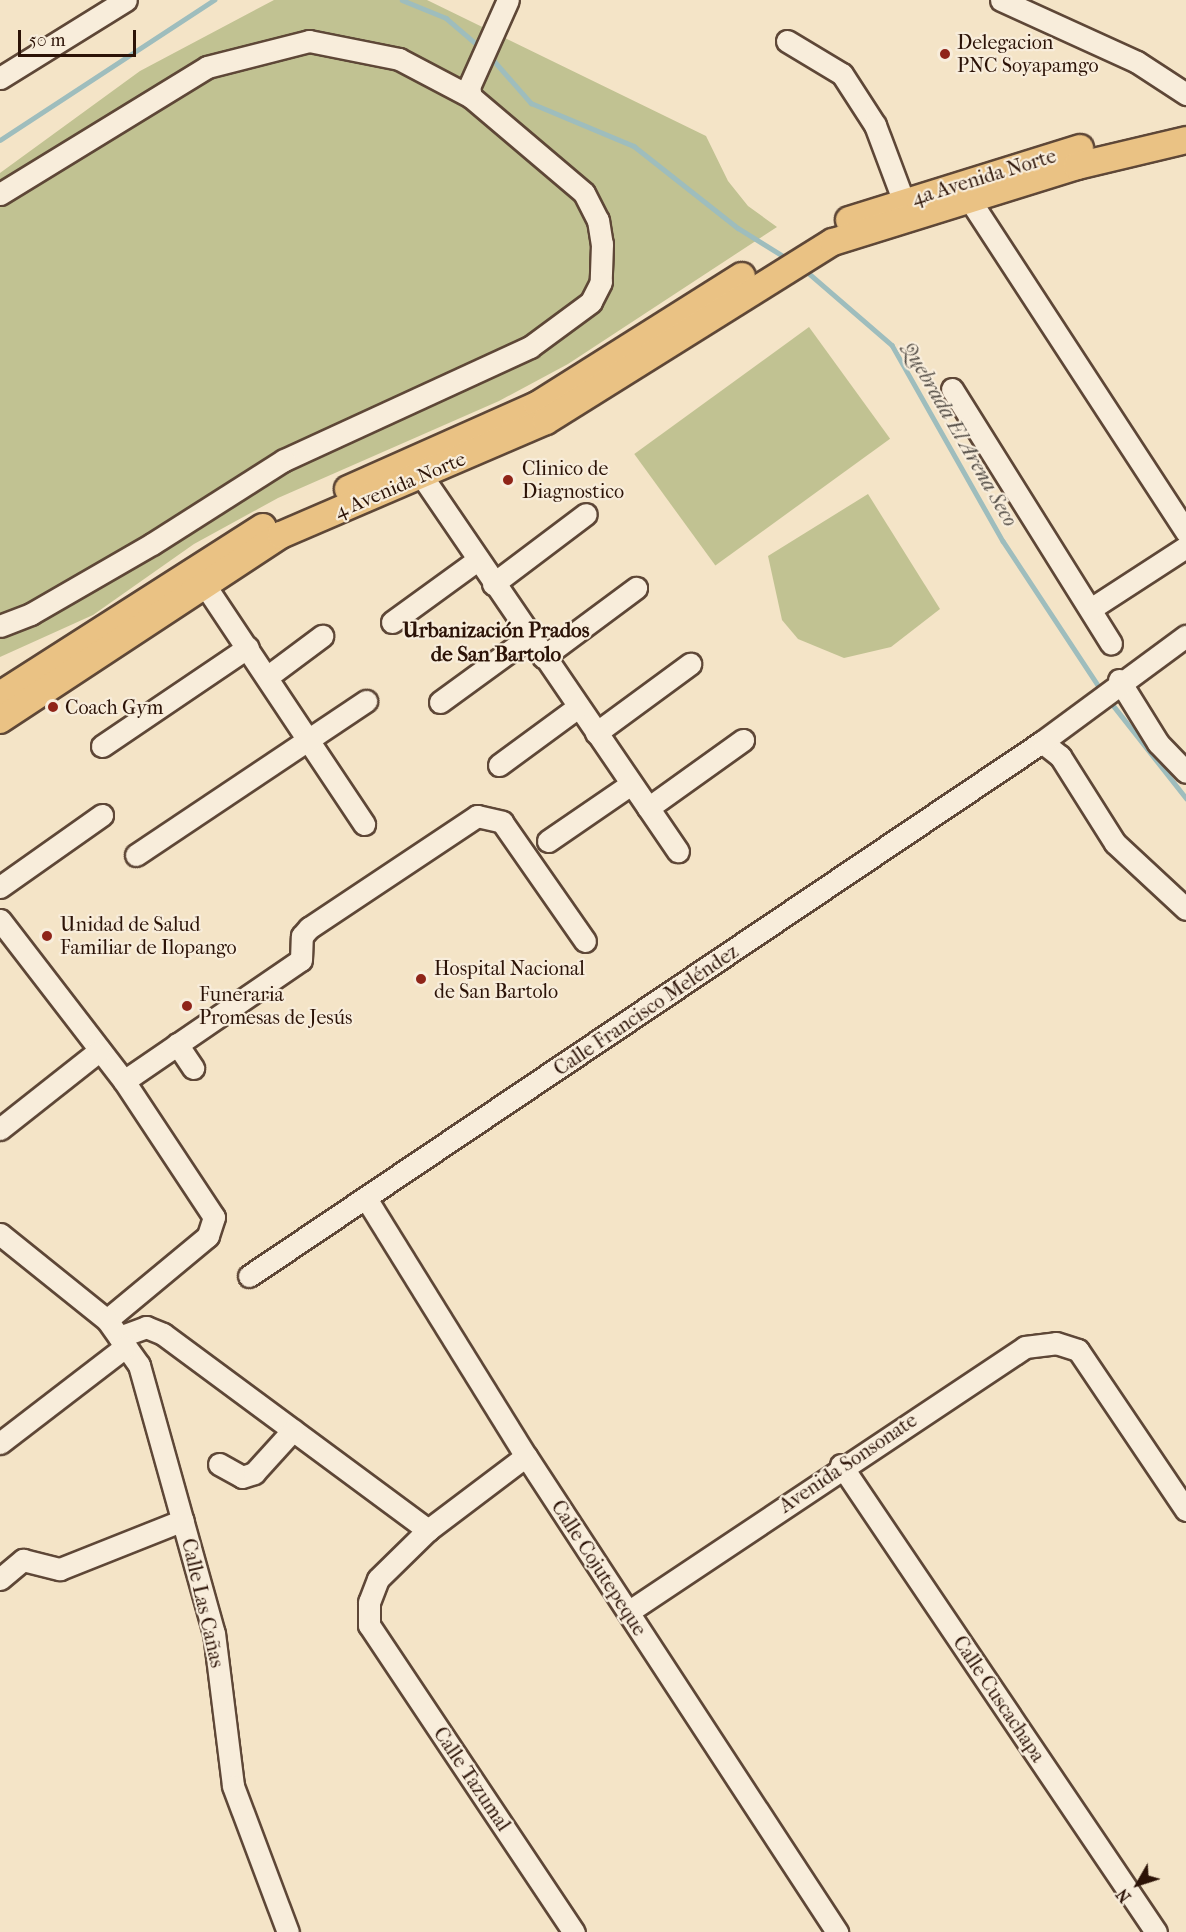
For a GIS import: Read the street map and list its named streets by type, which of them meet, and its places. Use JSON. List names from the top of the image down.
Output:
{
  "streets": {
    "main road": ["4a Avenida Norte", "4 Avenida Norte"],
    "street": [
      "Calle Francisco Meléndez",
      "Avenida Sonsonate",
      "Calle Cojutepeque",
      "Calle Las Cañas",
      "Calle Cuscachapa",
      "Calle Tazumal"
    ]
  },
  "crossings": [
    ["4a Avenida Norte", "4 Avenida Norte"],
    ["Calle Francisco Meléndez", "Calle Cojutepeque"],
    ["Avenida Sonsonate", "Calle Cojutepeque"],
    ["Avenida Sonsonate", "Calle Cuscachapa"]
  ],
  "districts": ["Urbanización Prados de San Bartolo"],
  "water": ["Quebrada El Arena Seco"],
  "places": [
    "Delegacion PNC Soyapamgo",
    "Clinico de Diagnostico",
    "Coach Gym",
    "Unidad de Salud Familiar de Ilopango",
    "Hospital Nacional de San Bartolo",
    "Funeraria Promesas de Jesús"
  ],
  "scale_bar": "50 m",
  "north": "bottom left"
}
